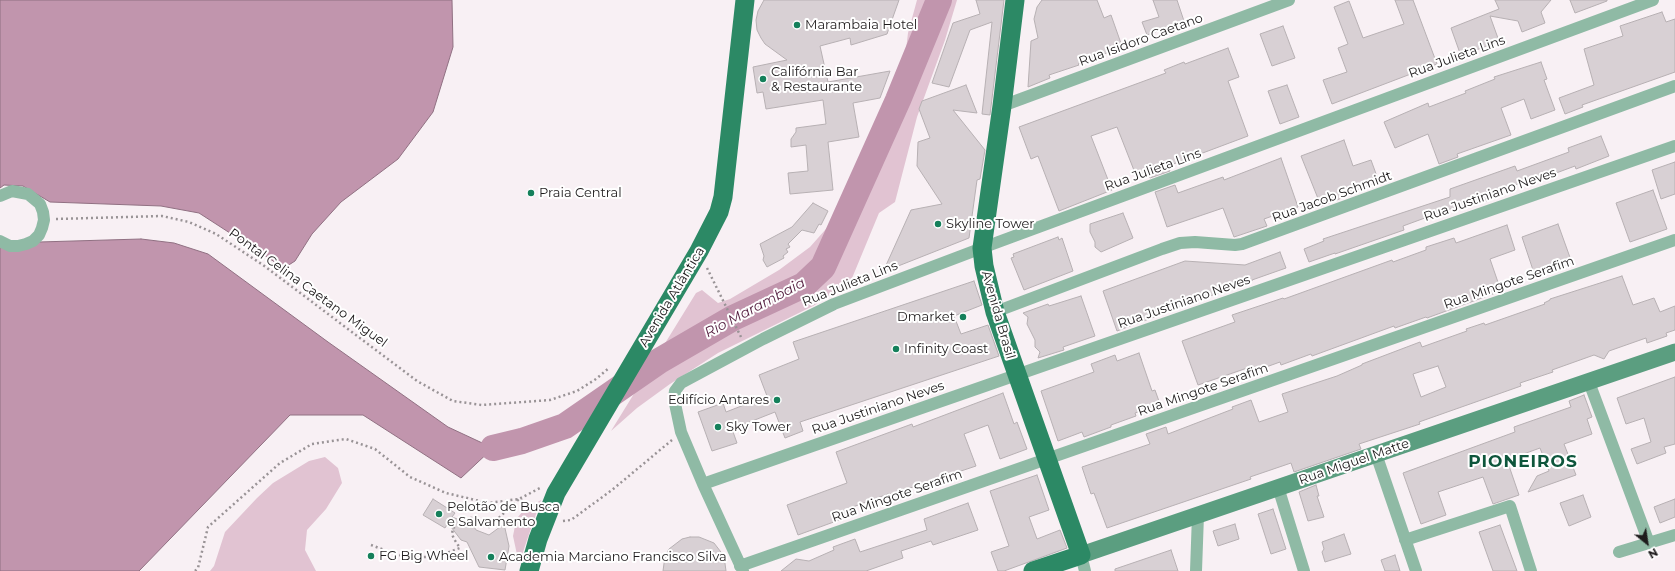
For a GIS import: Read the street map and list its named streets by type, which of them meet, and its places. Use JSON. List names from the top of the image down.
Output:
{
  "streets": {
    "main road": ["Avenida Atlântica", "Avenida Brasil", "Rua Miguel Matte"],
    "street": [
      "Rua Isidoro Caetano",
      "Rua Julieta Lins",
      "Rua Justiniano Neves",
      "Rua Jacob Schmidt",
      "Rua Mingote Serafim"
    ],
    "path": ["Pontal Celina Caetano Miguel"]
  },
  "crossings": [
    ["Rua Isidoro Caetano", "Avenida Brasil"],
    ["Rua Julieta Lins", "Avenida Brasil"],
    ["Rua Justiniano Neves", "Avenida Brasil"],
    ["Rua Jacob Schmidt", "Avenida Brasil"],
    ["Rua Mingote Serafim", "Avenida Brasil"],
    ["Avenida Brasil", "Rua Miguel Matte"]
  ],
  "districts": ["PIONEIROS"],
  "water": ["Rio Marambaia"],
  "places": [
    "Marambaia Hotel",
    "Califórnia Bar & Restaurante",
    "Praia Central",
    "Skyline Tower",
    "Dmarket",
    "Infinity Coast",
    "Edifício Antares",
    "Sky Tower",
    "Pelotão de Busca e Salvamento",
    "FG Big Wheel",
    "Academia Marciano Francisco Silva"
  ],
  "north": "bottom right"
}
